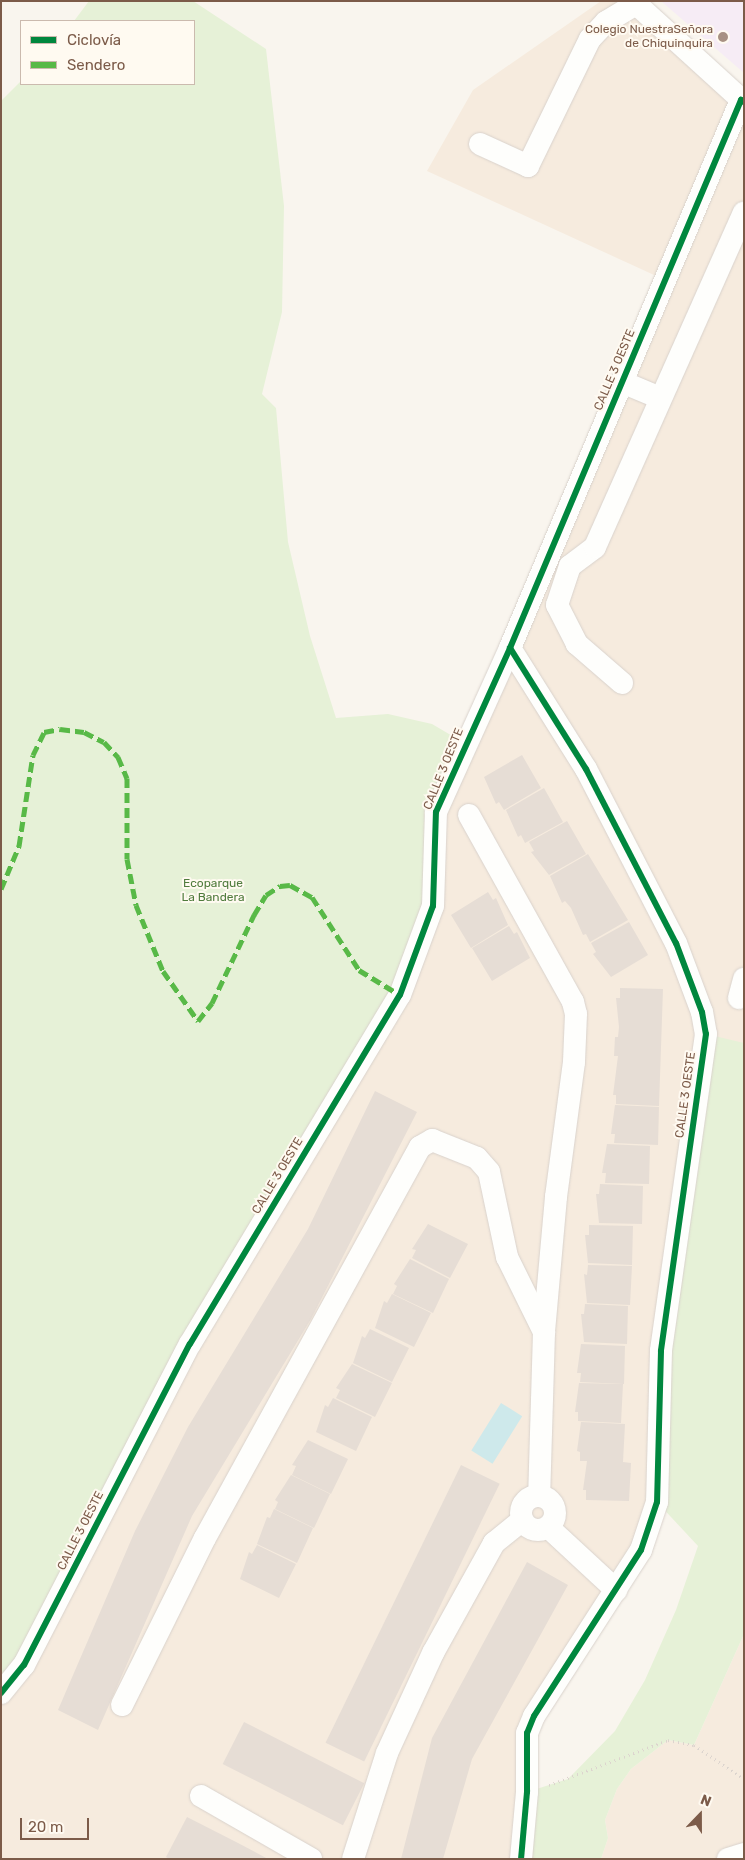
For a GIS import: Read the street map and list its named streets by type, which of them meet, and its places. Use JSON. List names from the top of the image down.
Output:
{
  "streets": {
    "street": ["CALLE 3 OESTE"]
  },
  "parks": ["Ecoparque La Bandera"],
  "places": ["Colegio NuestraSeñora de Chiquinquira"],
  "legend": ["Ciclovía", "Sendero"],
  "scale_bar": "20 m",
  "north": "top"
}
